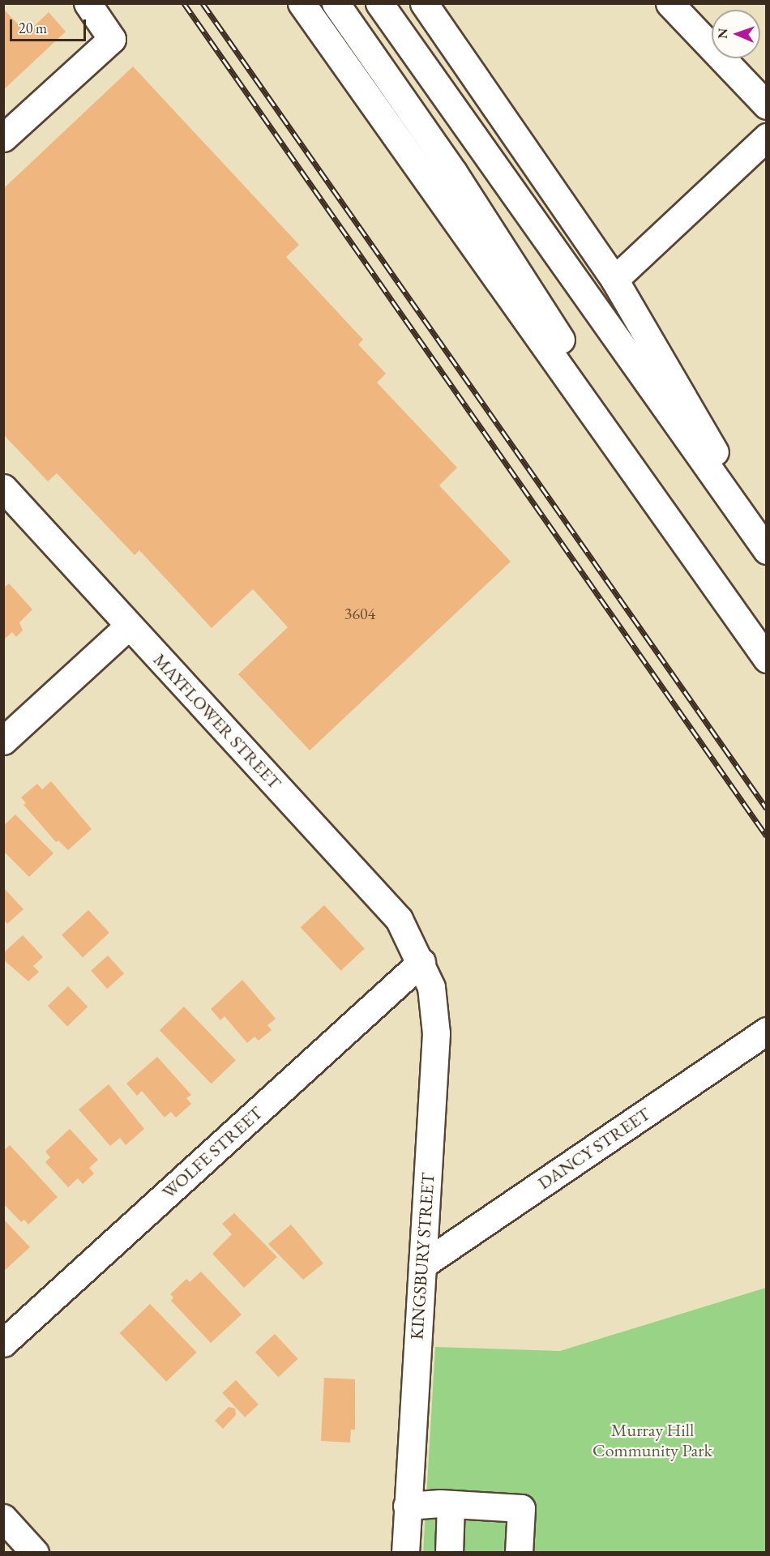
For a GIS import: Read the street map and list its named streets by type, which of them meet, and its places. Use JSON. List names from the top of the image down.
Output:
{
  "streets": {
    "main road": [
      "MAYFLOWER STREET",
      "DANCY STREET",
      "WOLFE STREET",
      "KINGSBURY STREET"
    ]
  },
  "crossings": [
    ["MAYFLOWER STREET", "WOLFE STREET"],
    ["MAYFLOWER STREET", "KINGSBURY STREET"],
    ["DANCY STREET", "KINGSBURY STREET"],
    ["WOLFE STREET", "KINGSBURY STREET"]
  ],
  "parks": ["Murray Hill Community Park"],
  "house_numbers": ["3604"],
  "scale_bar": "20 m",
  "north": "left"
}
